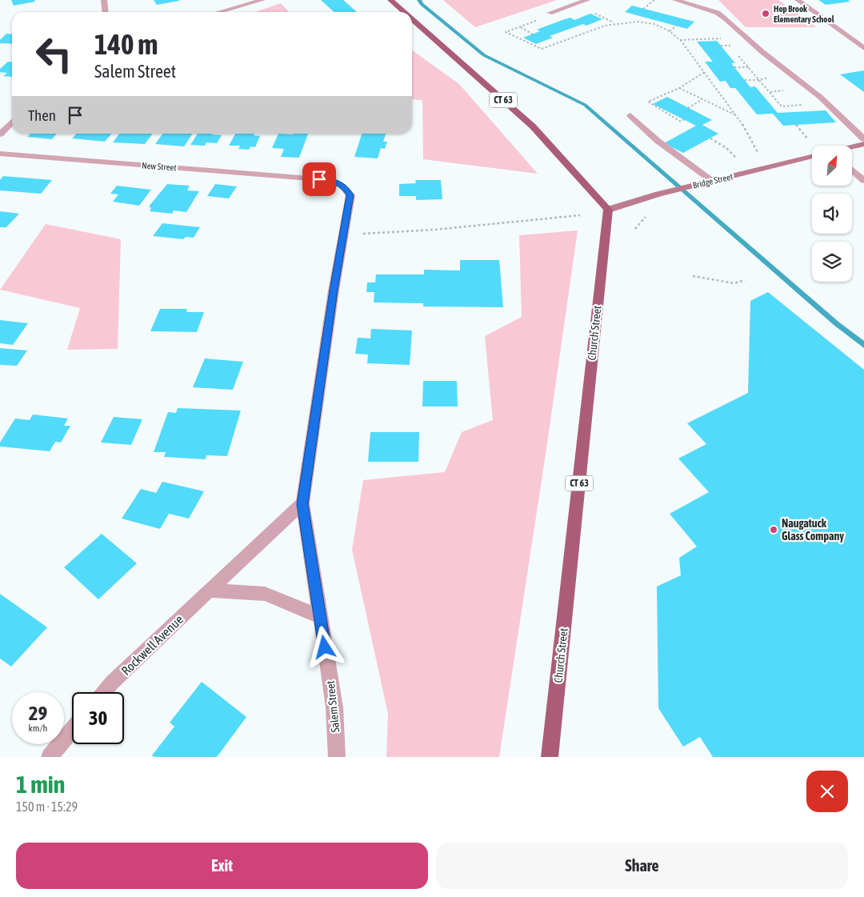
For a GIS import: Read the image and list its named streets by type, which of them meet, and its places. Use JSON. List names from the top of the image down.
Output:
{
  "streets": {
    "main road": ["CT 63", "Bridge Street", "Church Street"],
    "street": ["New Street", "Rockwell Avenue", "Salem Street"]
  },
  "crossings": [
    ["CT 63", "Bridge Street"],
    ["CT 63", "Church Street"],
    ["New Street", "Salem Street"],
    ["Bridge Street", "Church Street"],
    ["Rockwell Avenue", "Salem Street"]
  ],
  "places": ["Hop Brook Elementary School", "Naugatuck Glass Company"],
  "north": "top right",
  "page": {
    "turn": ["140 m", "Salem Street"],
    "then": "Then",
    "speed": "29 km/h",
    "limit": "30",
    "heading": ["1 min", "150 m · 15:29"],
    "buttons": ["Exit", "Share"]
  }
}
